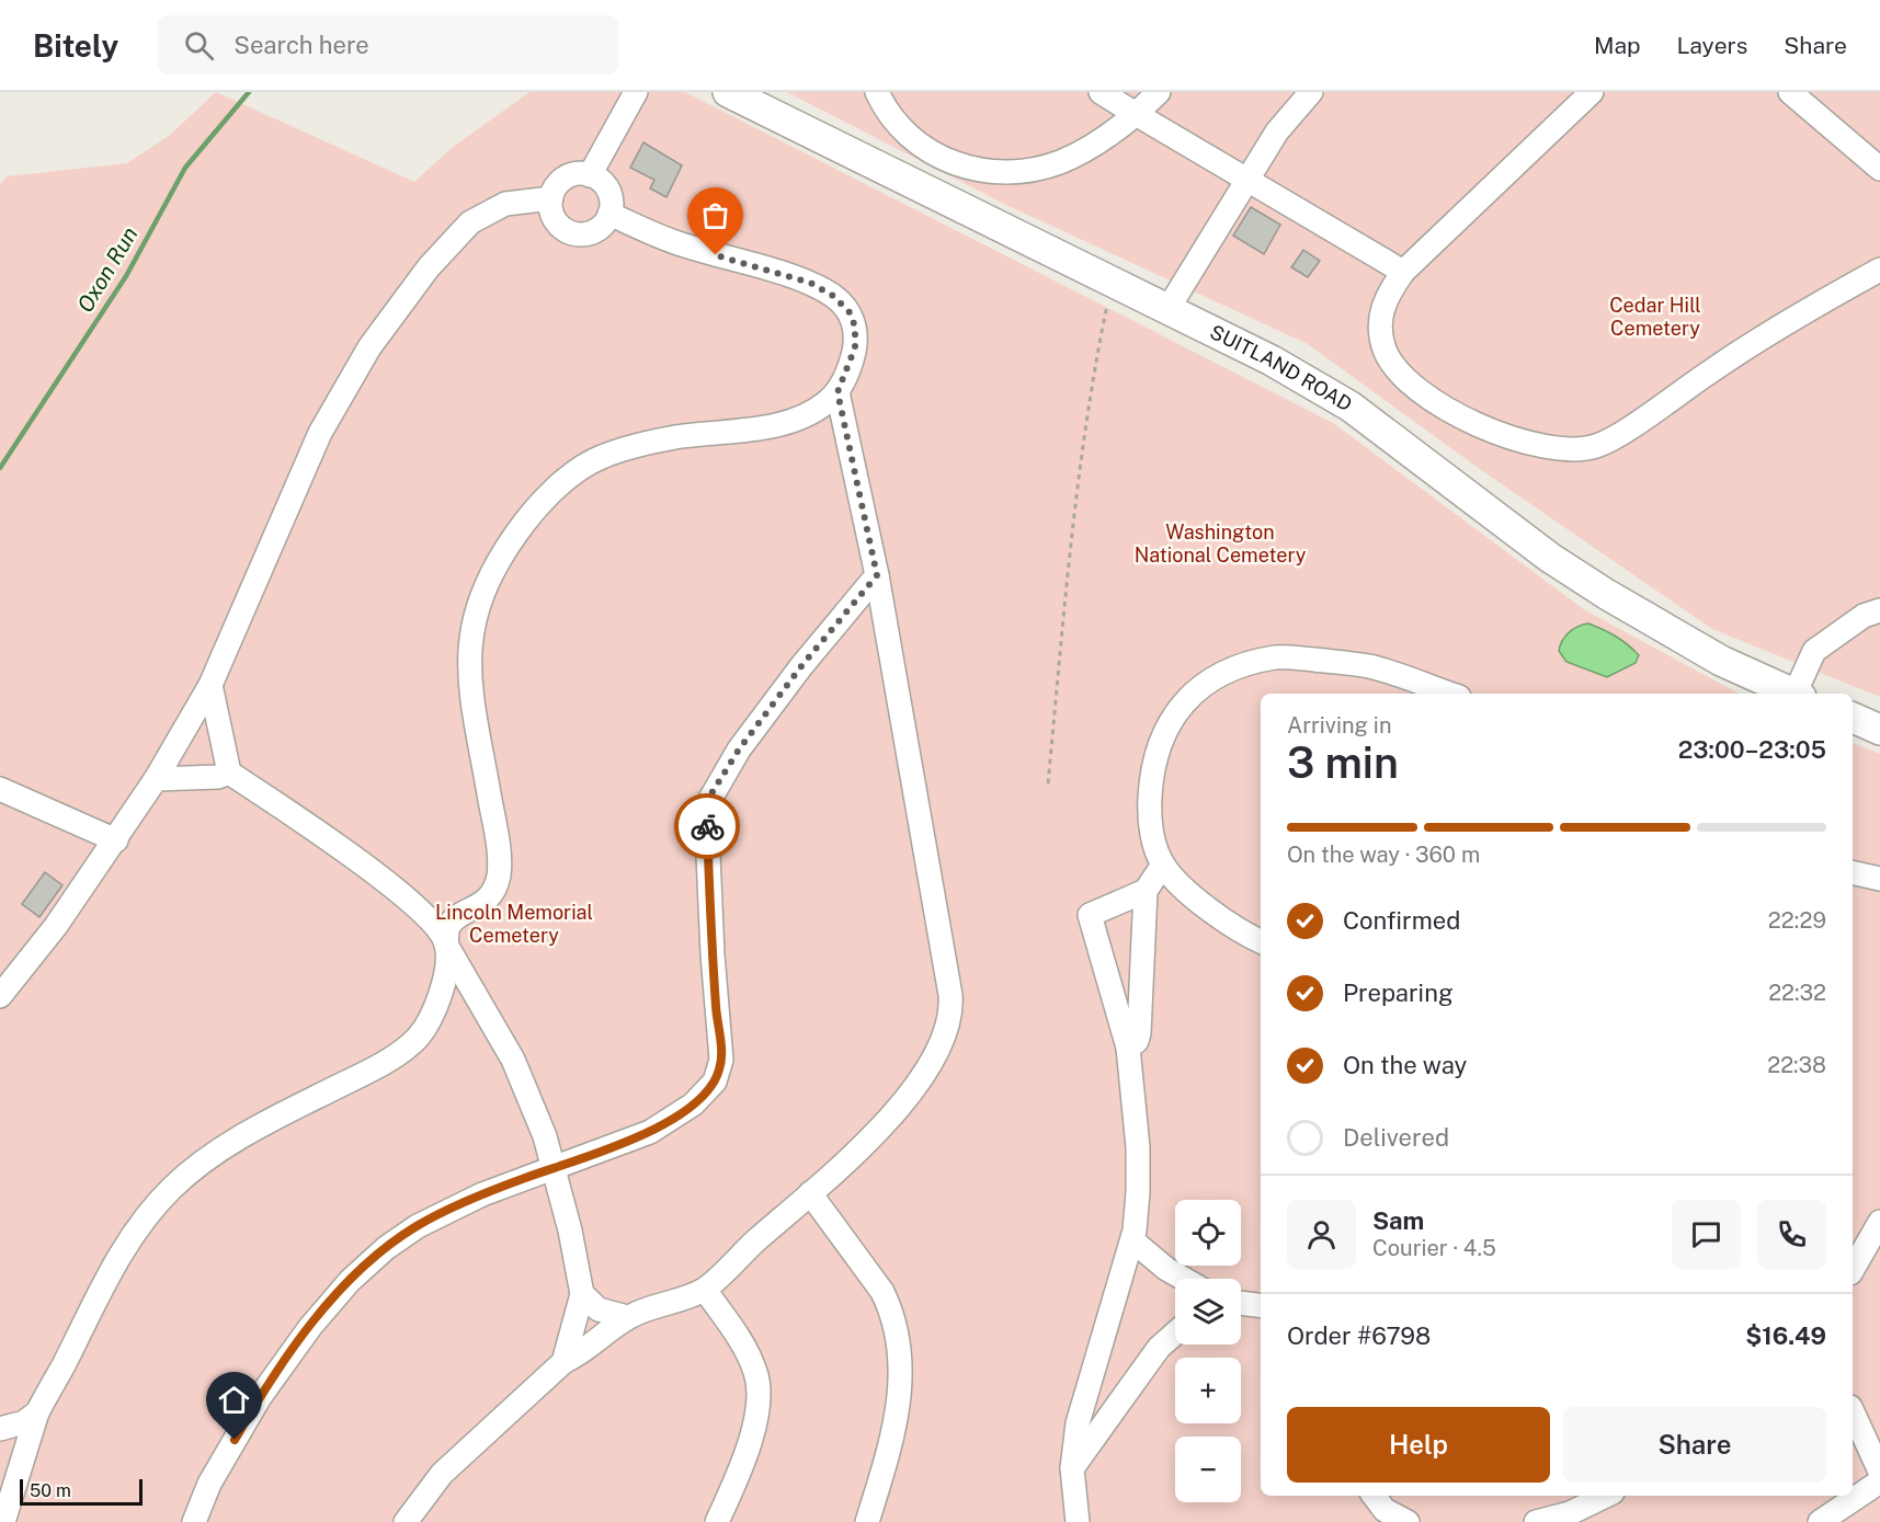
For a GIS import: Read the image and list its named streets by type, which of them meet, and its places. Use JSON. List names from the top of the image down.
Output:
{
  "streets": {
    "main road": ["SUITLAND ROAD"]
  },
  "water": ["Oxon Run"],
  "parks": ["Cedar Hill Cemetery", "Washington National Cemetery", "Lincoln Memorial Cemetery"],
  "scale_bar": "50 m",
  "page": {
    "header": "Bitely",
    "search": "Search here",
    "nav": ["Map", "Layers", "Share"],
    "heading": ["3 min", "Arriving in", "23:00–23:05"],
    "panel": [
      "Sam",
      "Courier · 4.5",
      "Order #6798",
      "$16.49"
    ],
    "bar": "On the way · 360 m",
    "list": [
      ["Confirmed", "22:29"],
      ["Preparing", "22:32"],
      ["On the way", "22:38"],
      "Delivered"
    ],
    "map_buttons": ["+", "−"],
    "buttons": ["Help", "Share"],
    "scale": "50 m"
  }
}
